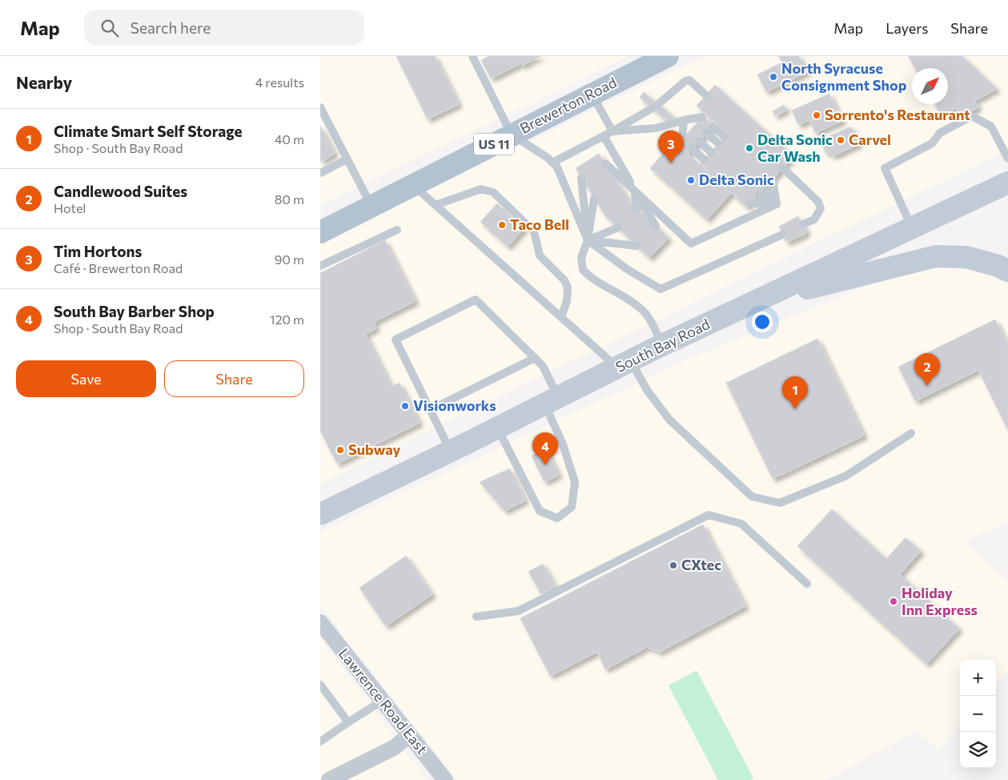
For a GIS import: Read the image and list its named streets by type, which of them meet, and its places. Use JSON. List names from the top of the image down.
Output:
{
  "streets": {
    "main road": ["Brewerton Road", "US 11", "South Bay Road"],
    "street": ["Lawrence Road East"]
  },
  "places": [
    "North Syracuse Consignment Shop",
    "Sorrento's Restaurant",
    "Carvel",
    "Delta Sonic Car Wash",
    "Delta Sonic",
    "Taco Bell",
    "Visionworks",
    "Subway",
    "CXtec",
    "Holiday Inn Express"
  ],
  "north": "top right",
  "page": {
    "header": "Map",
    "search": "Search here",
    "nav": ["Map", "Layers", "Share"],
    "heading": ["Nearby", "4 results"],
    "list": [
      {
        "mark": "1",
        "name": "Climate Smart Self Storage",
        "note": "Shop · South Bay Road",
        "value": "40 m"
      },
      {
        "mark": "2",
        "name": "Candlewood Suites",
        "note": "Hotel",
        "value": "80 m"
      },
      {
        "mark": "3",
        "name": "Tim Hortons",
        "note": "Café · Brewerton Road",
        "value": "90 m"
      },
      {
        "mark": "4",
        "name": "South Bay Barber Shop",
        "note": "Shop · South Bay Road",
        "value": "120 m"
      }
    ],
    "pins": [
      "3",
      "2",
      "1",
      "4"
    ],
    "buttons": ["Save", "Share"],
    "map_buttons": ["+", "−"]
  }
}
